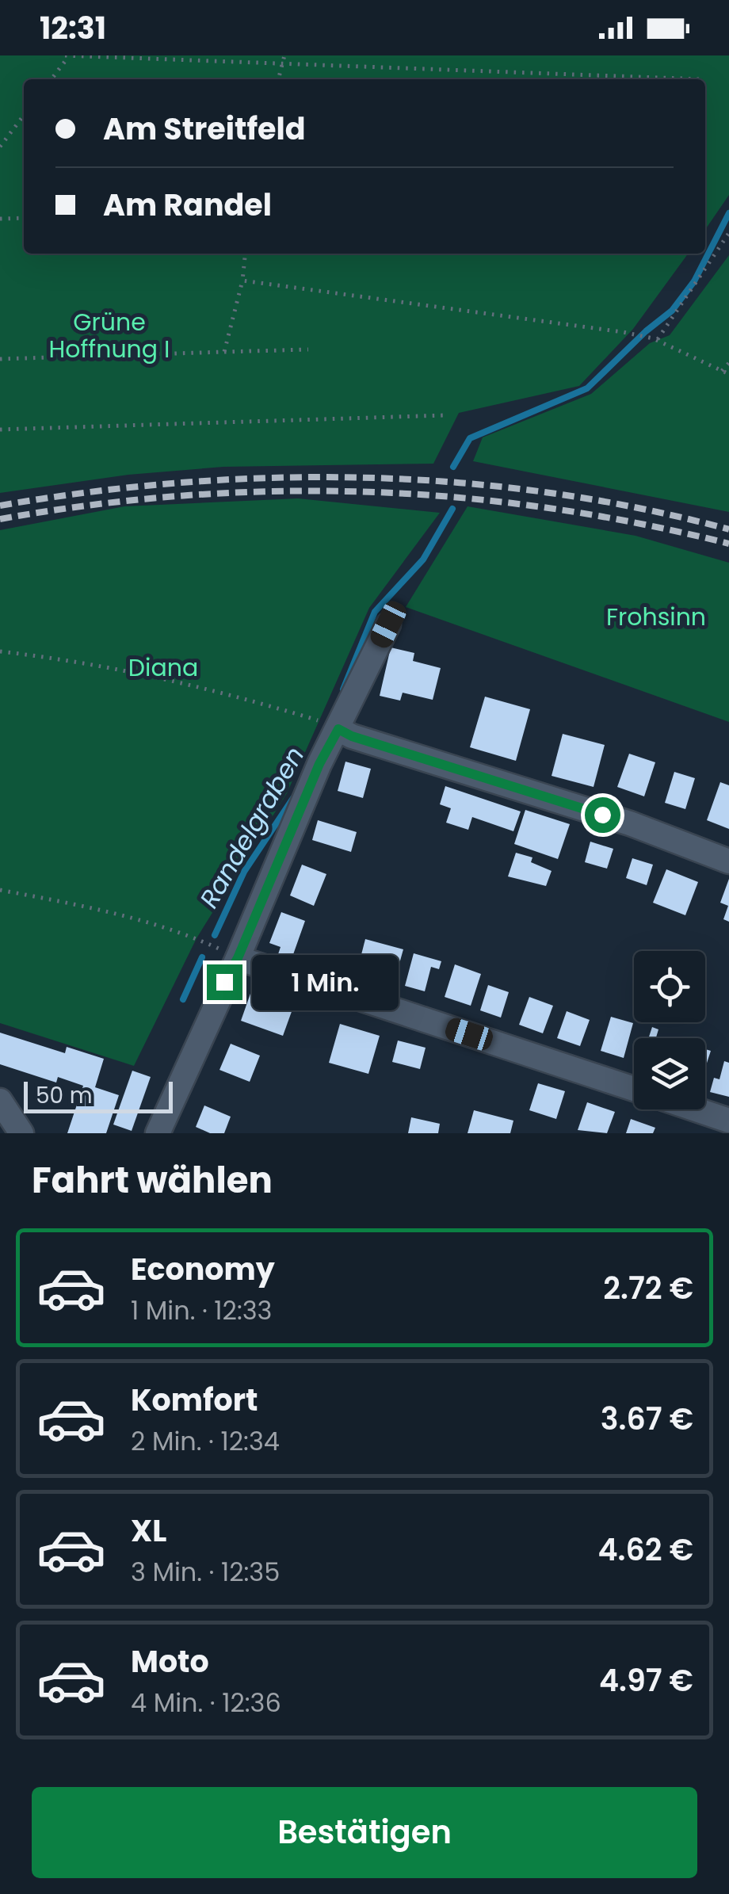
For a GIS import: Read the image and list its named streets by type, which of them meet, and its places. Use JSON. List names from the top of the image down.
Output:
{
  "water": ["Randelgraben"],
  "parks": ["Grüne Hoffnung I", "Frohsinn", "Diana"],
  "scale_bar": "50 m",
  "page": {
    "status": "12:31",
    "banner": ["Am Streitfeld", "Am Randel"],
    "bubble": "1 Min.",
    "scale": "50 m",
    "heading": "Fahrt wählen",
    "list": [
      {
        "name": "Economy",
        "note": "1 Min. · 12:33",
        "value": "2.72 €"
      },
      {
        "name": "Komfort",
        "note": "2 Min. · 12:34",
        "value": "3.67 €"
      },
      {
        "name": "XL",
        "note": "3 Min. · 12:35",
        "value": "4.62 €"
      },
      {
        "name": "Moto",
        "note": "4 Min. · 12:36",
        "value": "4.97 €"
      }
    ],
    "buttons": "Bestätigen"
  }
}
